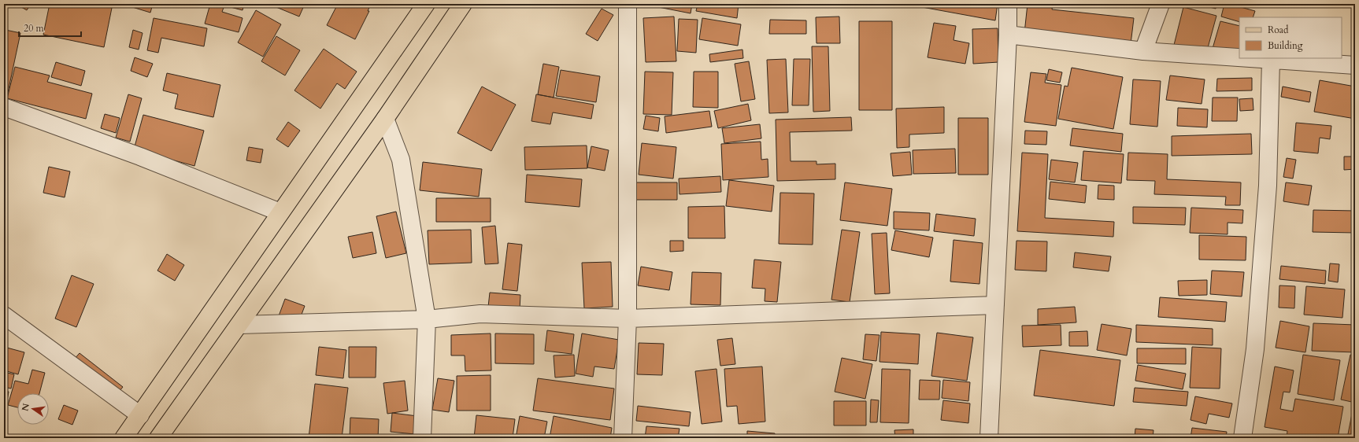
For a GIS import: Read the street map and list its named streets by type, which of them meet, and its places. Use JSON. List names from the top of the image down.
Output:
{
  "legend": ["Road", "Building"],
  "scale_bar": "20 m",
  "north": "left"
}
